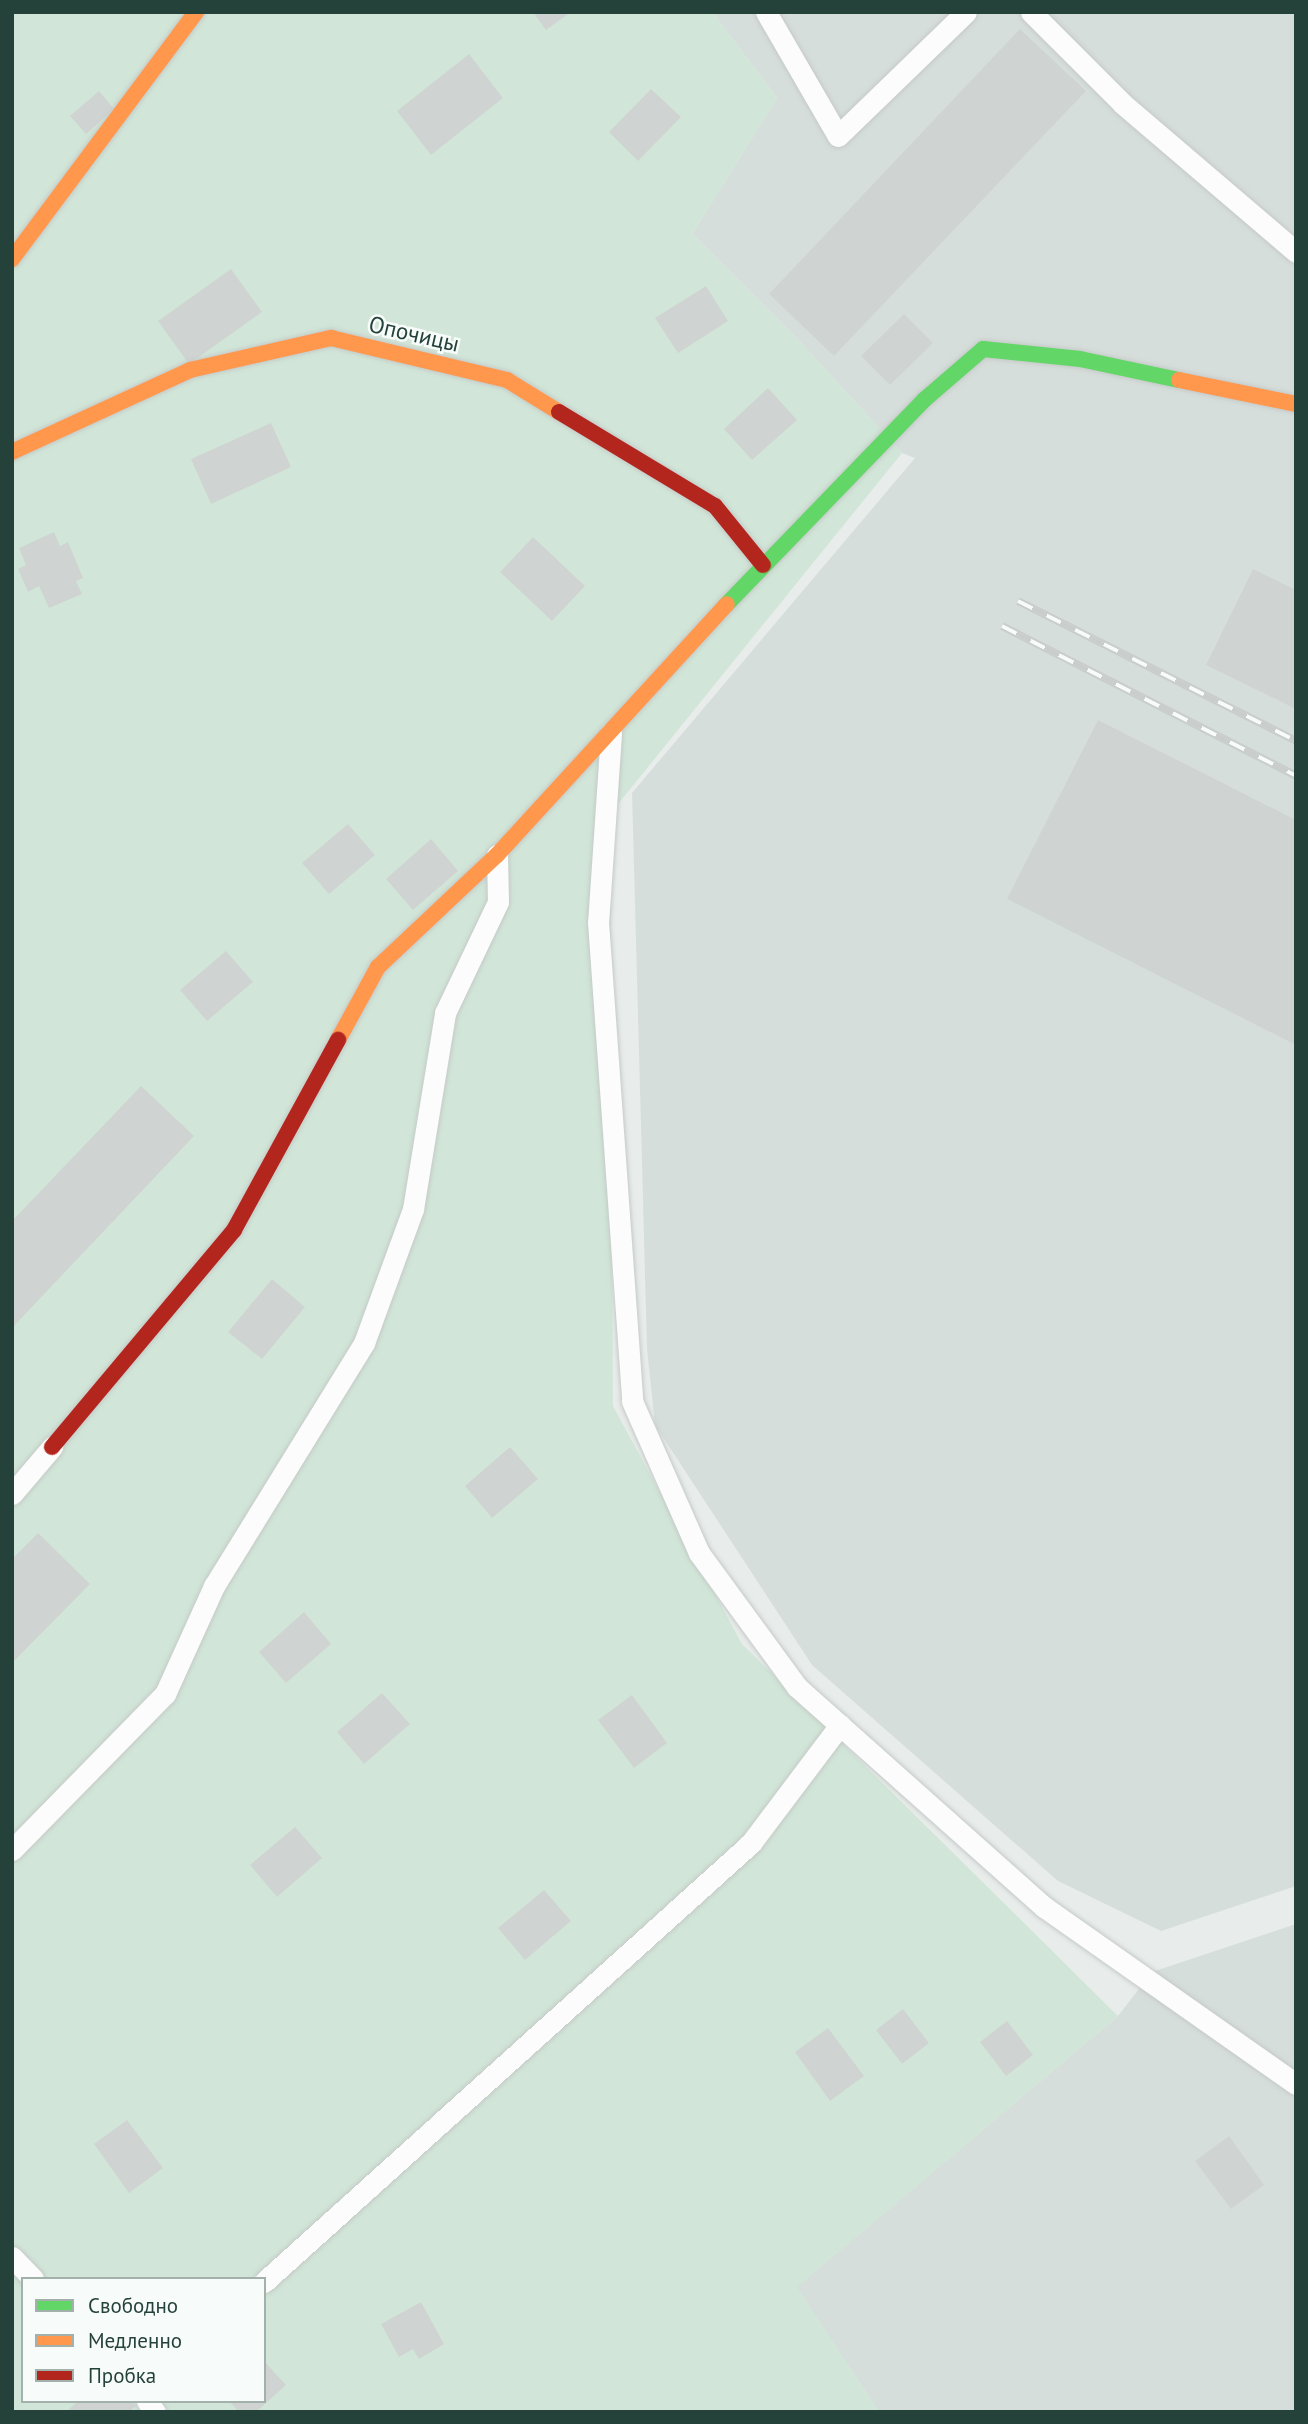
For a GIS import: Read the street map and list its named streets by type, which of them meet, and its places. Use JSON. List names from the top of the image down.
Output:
{
  "streets": {
    "street": ["Опочицы"]
  },
  "legend": ["Свободно", "Медленно", "Пробка"]
}
